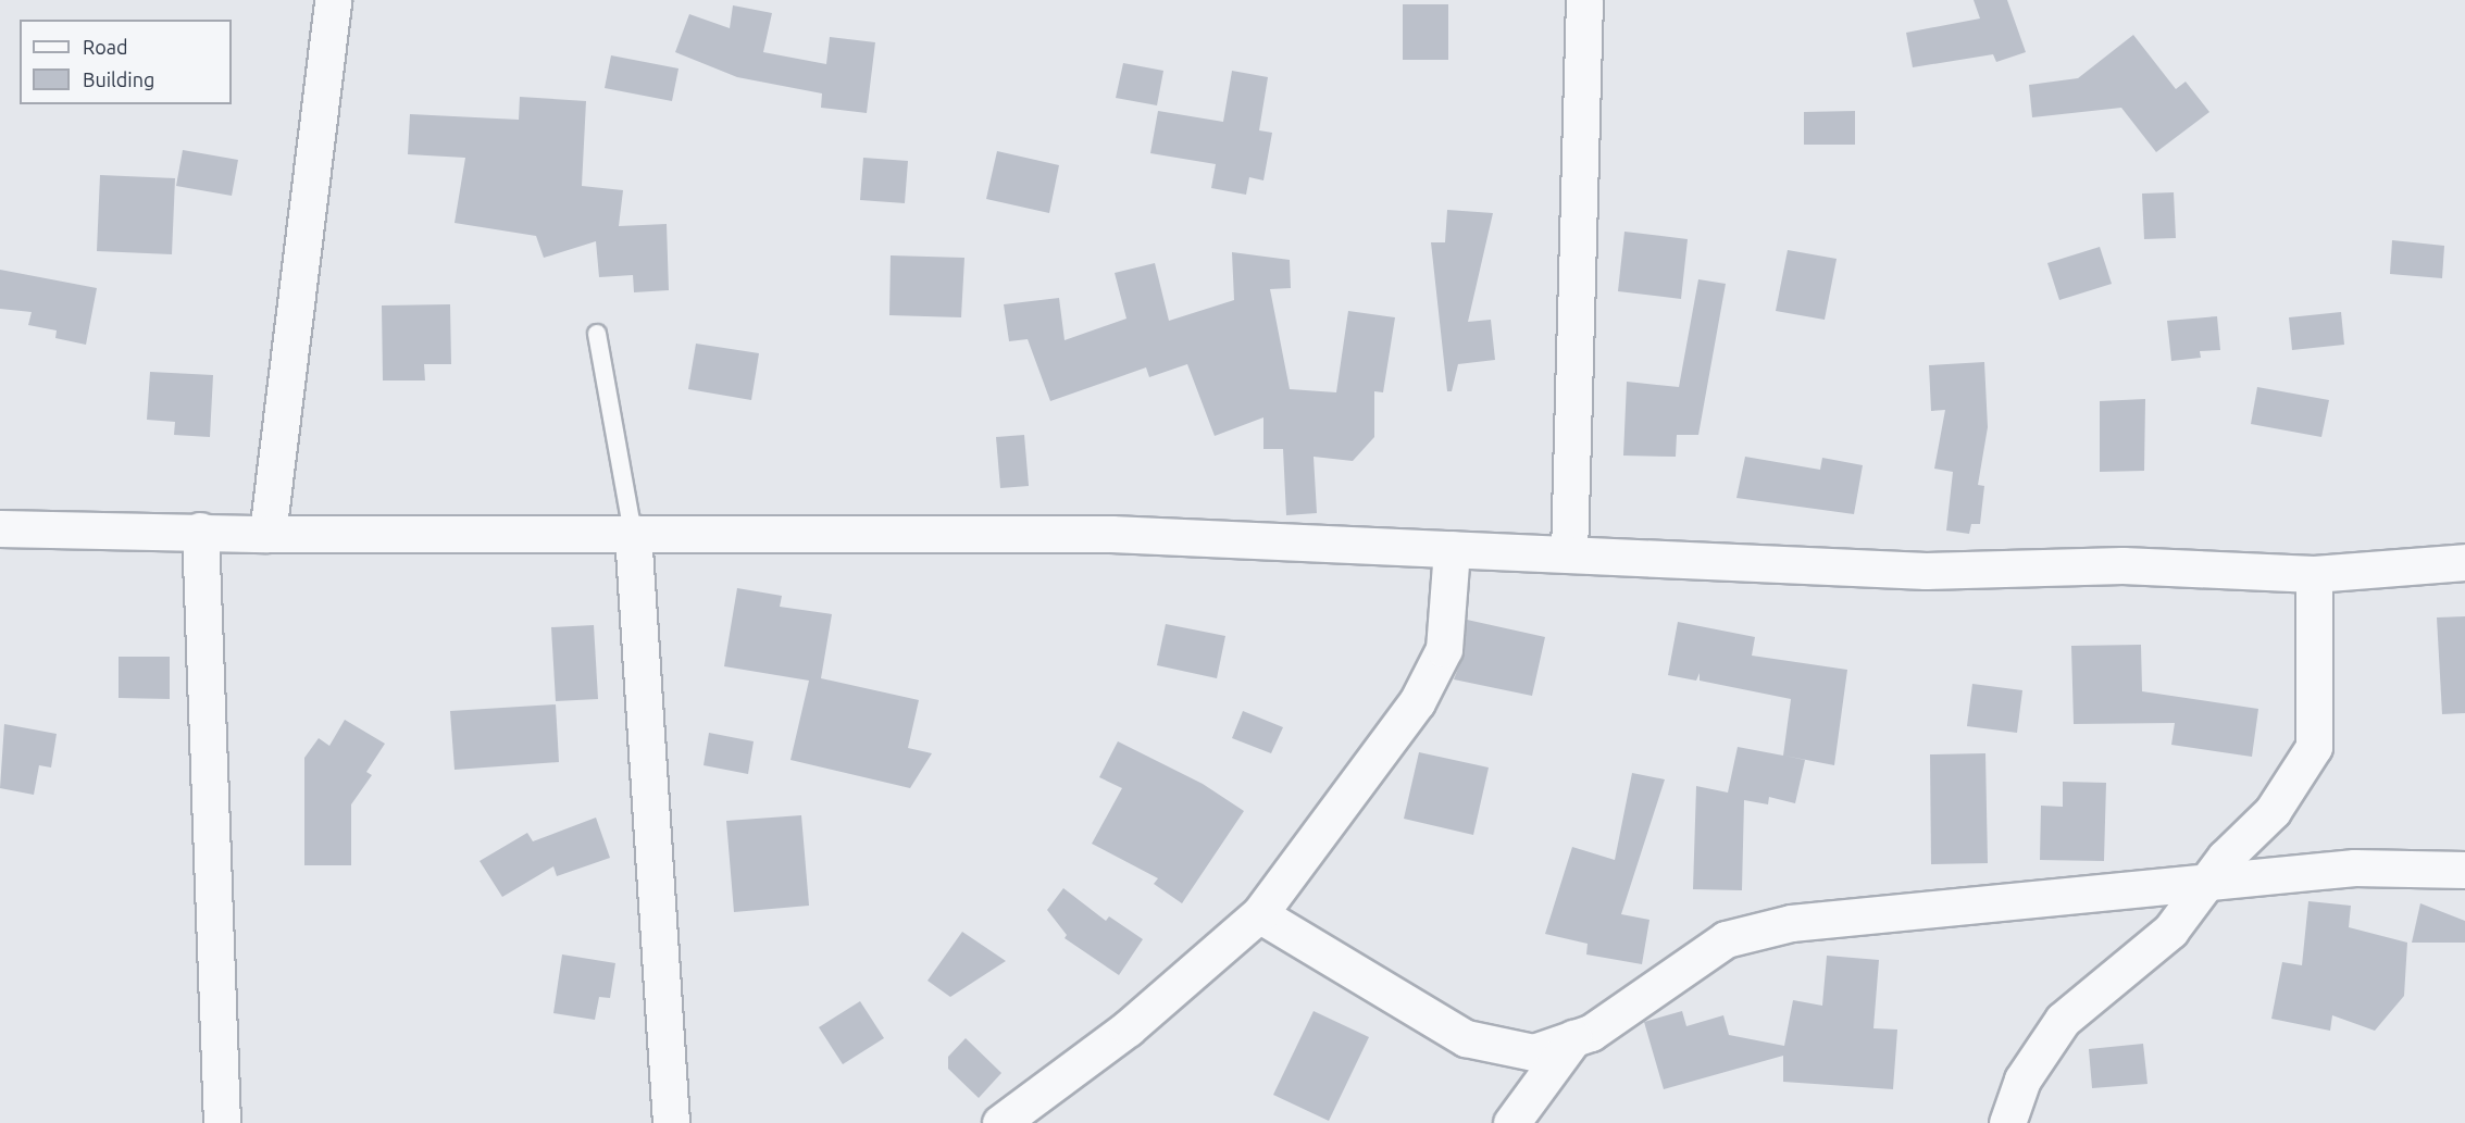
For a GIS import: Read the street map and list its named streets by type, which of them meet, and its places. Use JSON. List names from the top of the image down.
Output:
{
  "legend": ["Road", "Building"]
}
